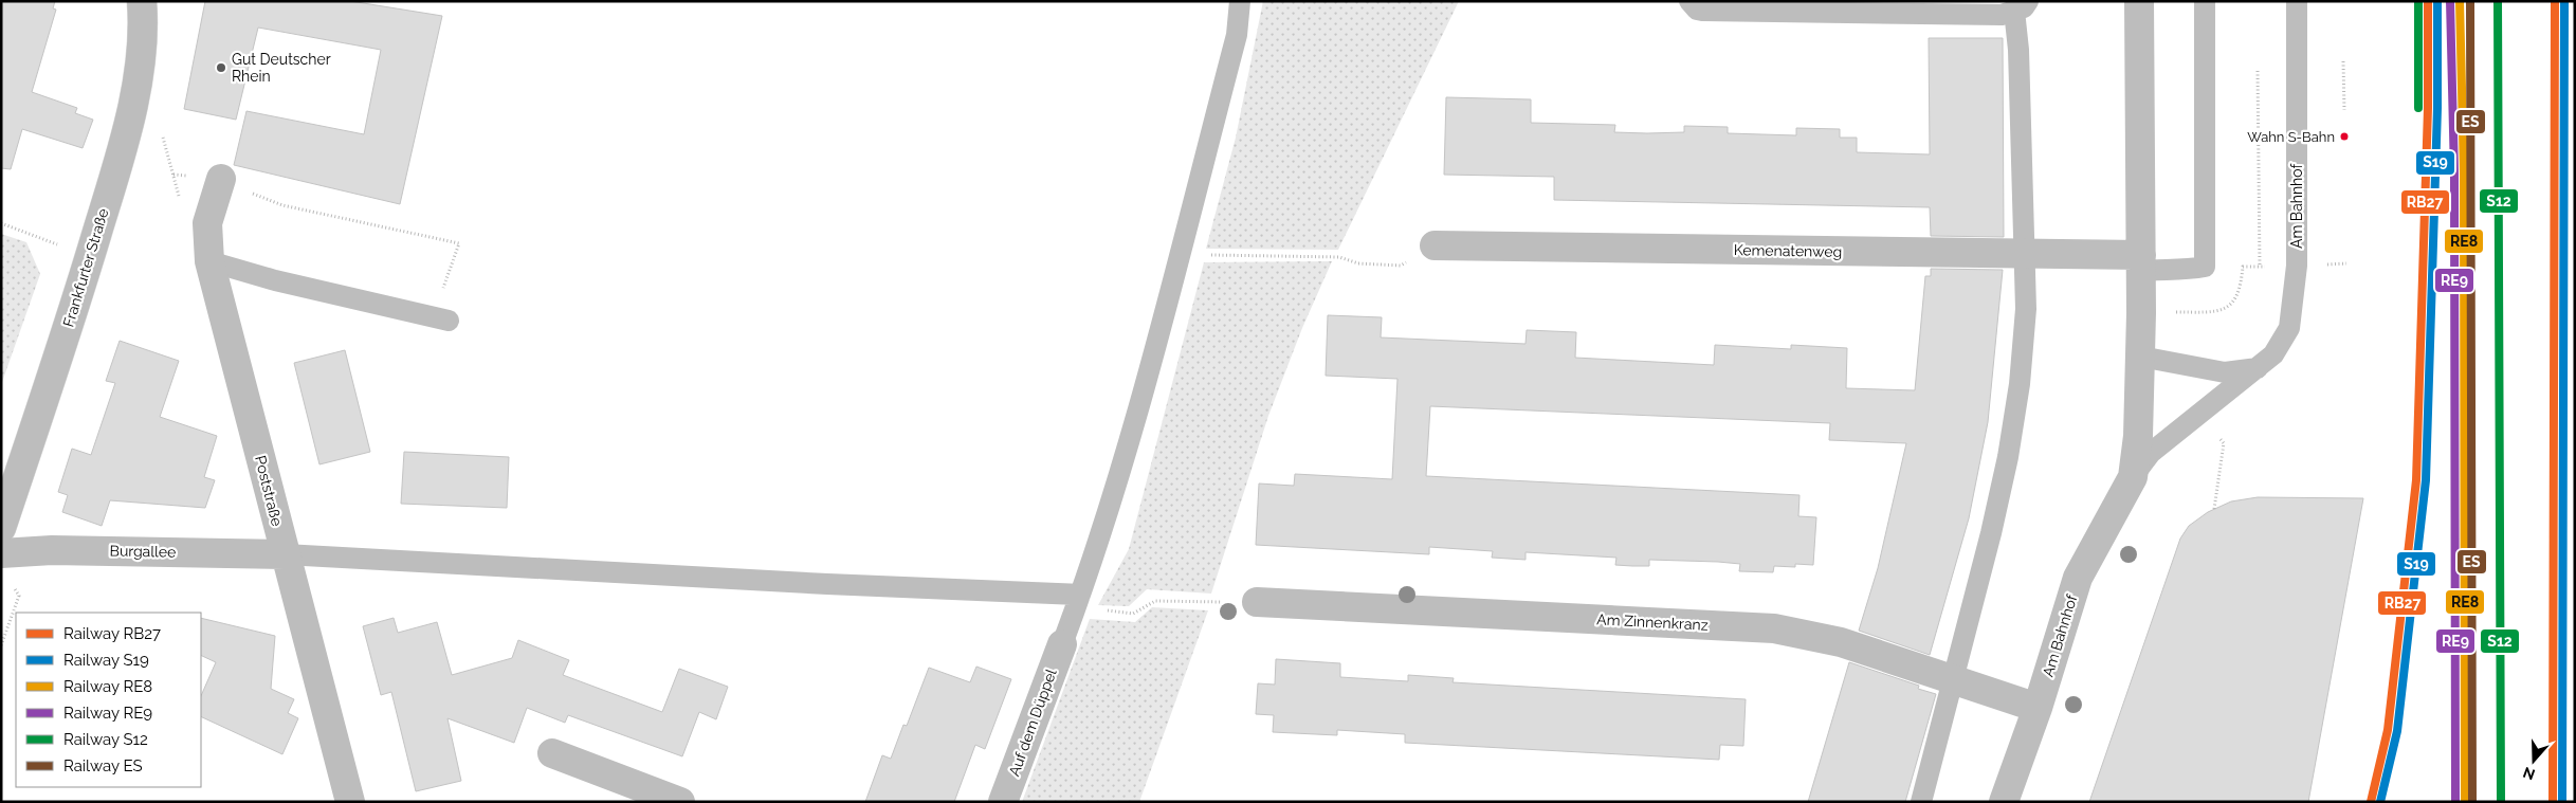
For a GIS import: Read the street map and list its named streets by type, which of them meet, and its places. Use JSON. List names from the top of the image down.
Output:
{
  "streets": {
    "street": [
      "Am Bahnhof",
      "Kemenatenweg",
      "Frankfurter Straße",
      "Poststraße",
      "Burgallee",
      "Am Zinnenkranz",
      "Auf dem Düppel"
    ]
  },
  "crossings": [
    ["Am Bahnhof", "Kemenatenweg"],
    ["Am Bahnhof", "Am Zinnenkranz"],
    ["Poststraße", "Burgallee"]
  ],
  "places": ["Gut Deutscher Rhein", "Wahn S-Bahn"],
  "lines": [
    "rail line RB27",
    "rail line S19",
    "rail line RE8",
    "rail line RE9",
    "rail line S12",
    "rail line ES"
  ],
  "legend": [
    "Railway RB27",
    "Railway S19",
    "Railway RE8",
    "Railway RE9",
    "Railway S12",
    "Railway ES"
  ],
  "north": "bottom"
}
